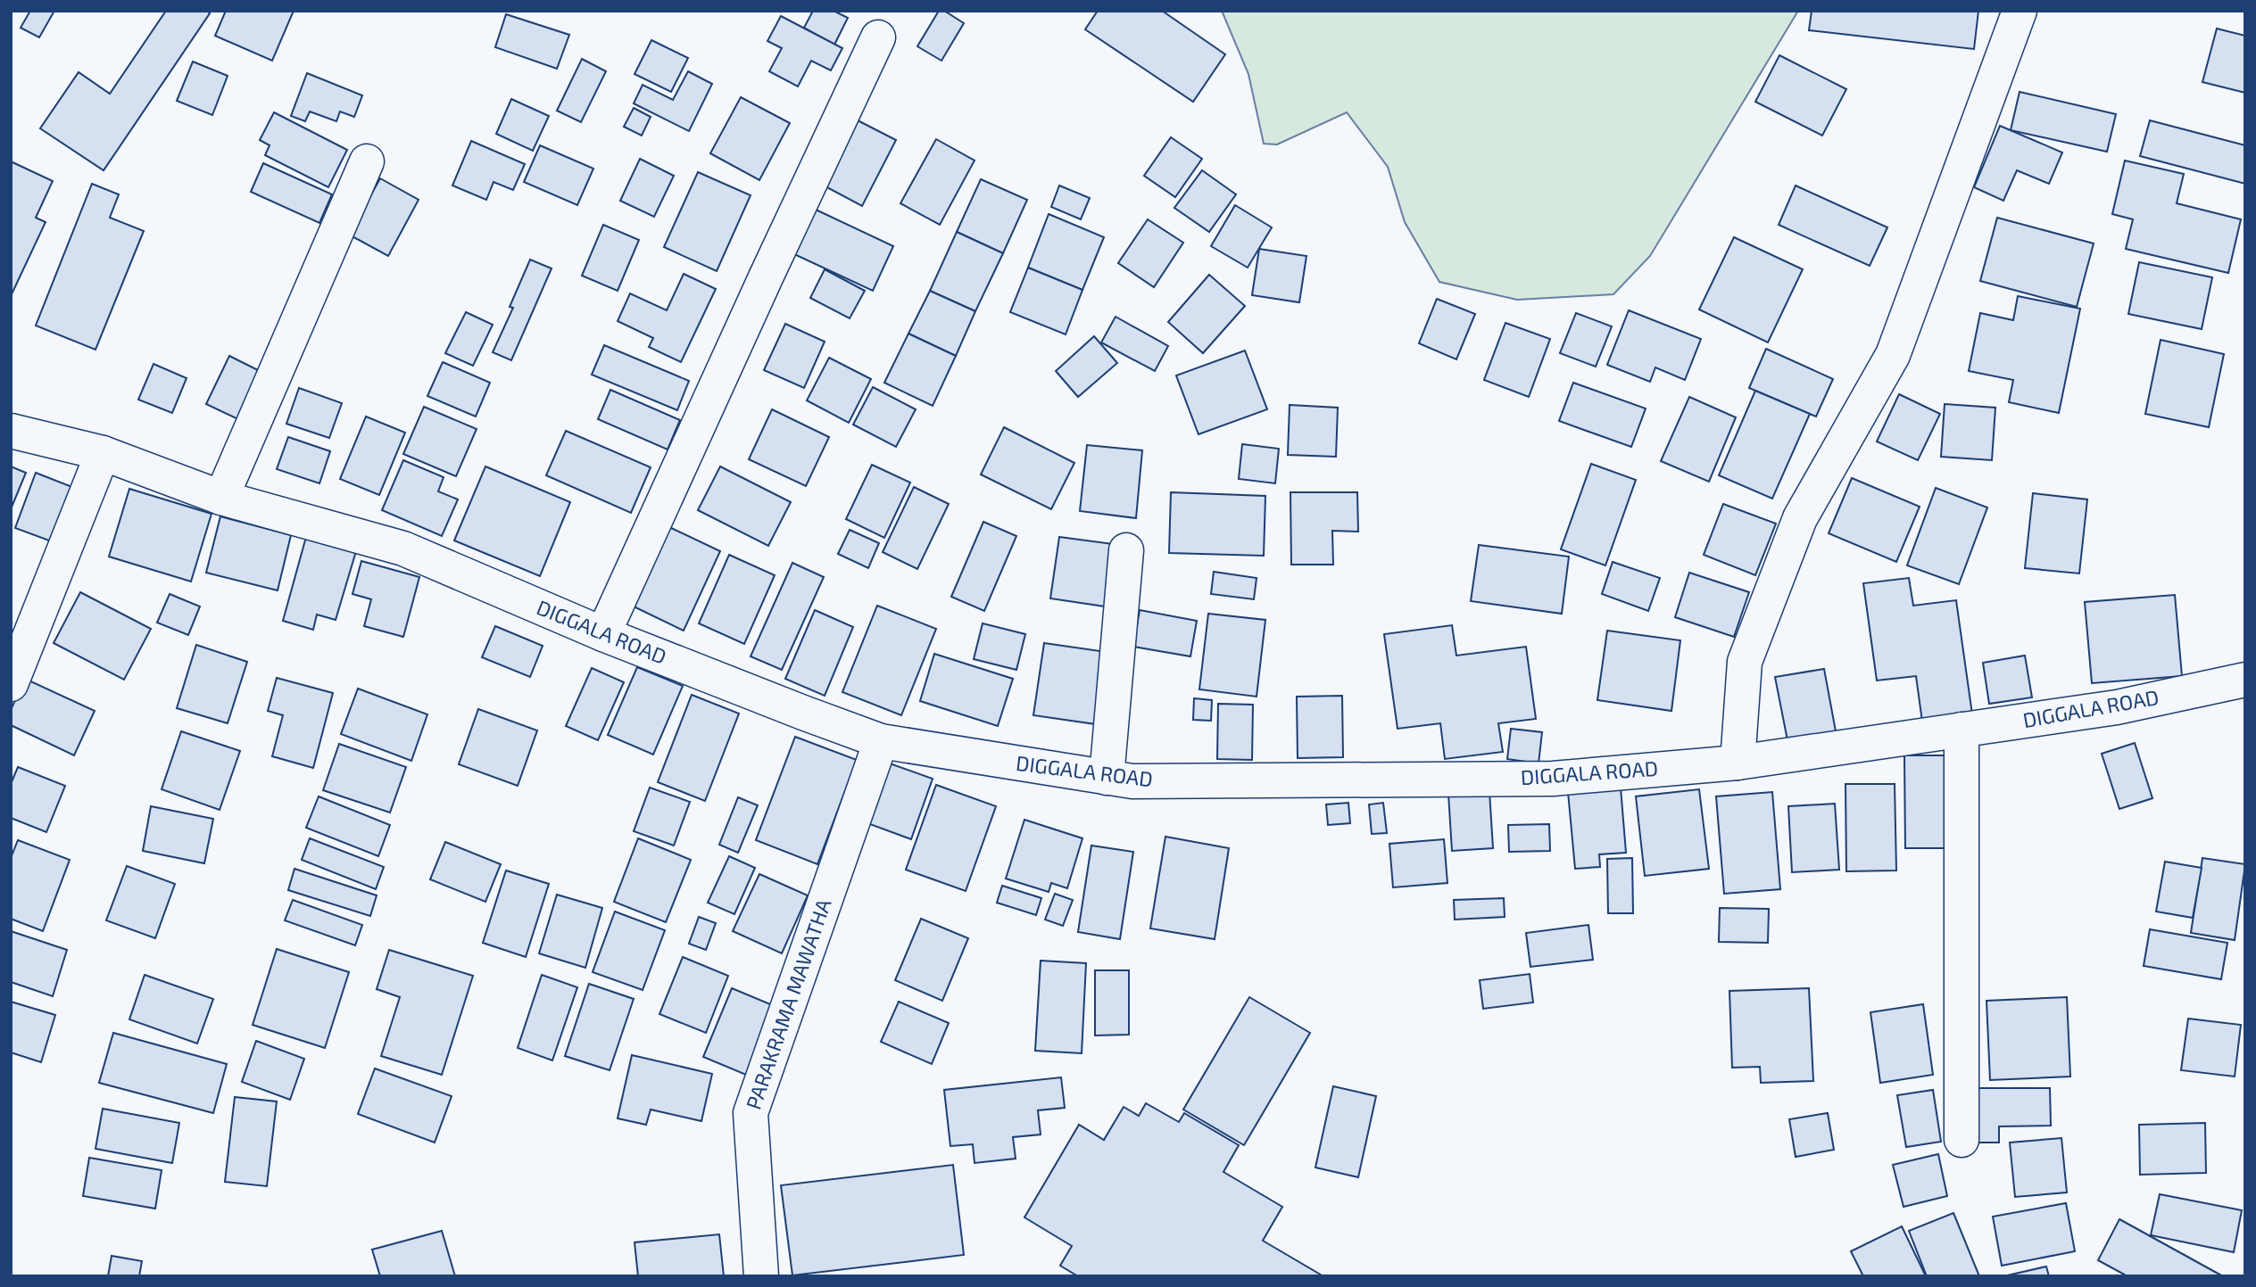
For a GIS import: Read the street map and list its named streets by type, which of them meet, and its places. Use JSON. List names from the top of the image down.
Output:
{
  "streets": {
    "street": ["DIGGALA ROAD", "PARAKRAMA MAWATHA"]
  },
  "crossings": [
    ["DIGGALA ROAD", "PARAKRAMA MAWATHA"]
  ]
}
